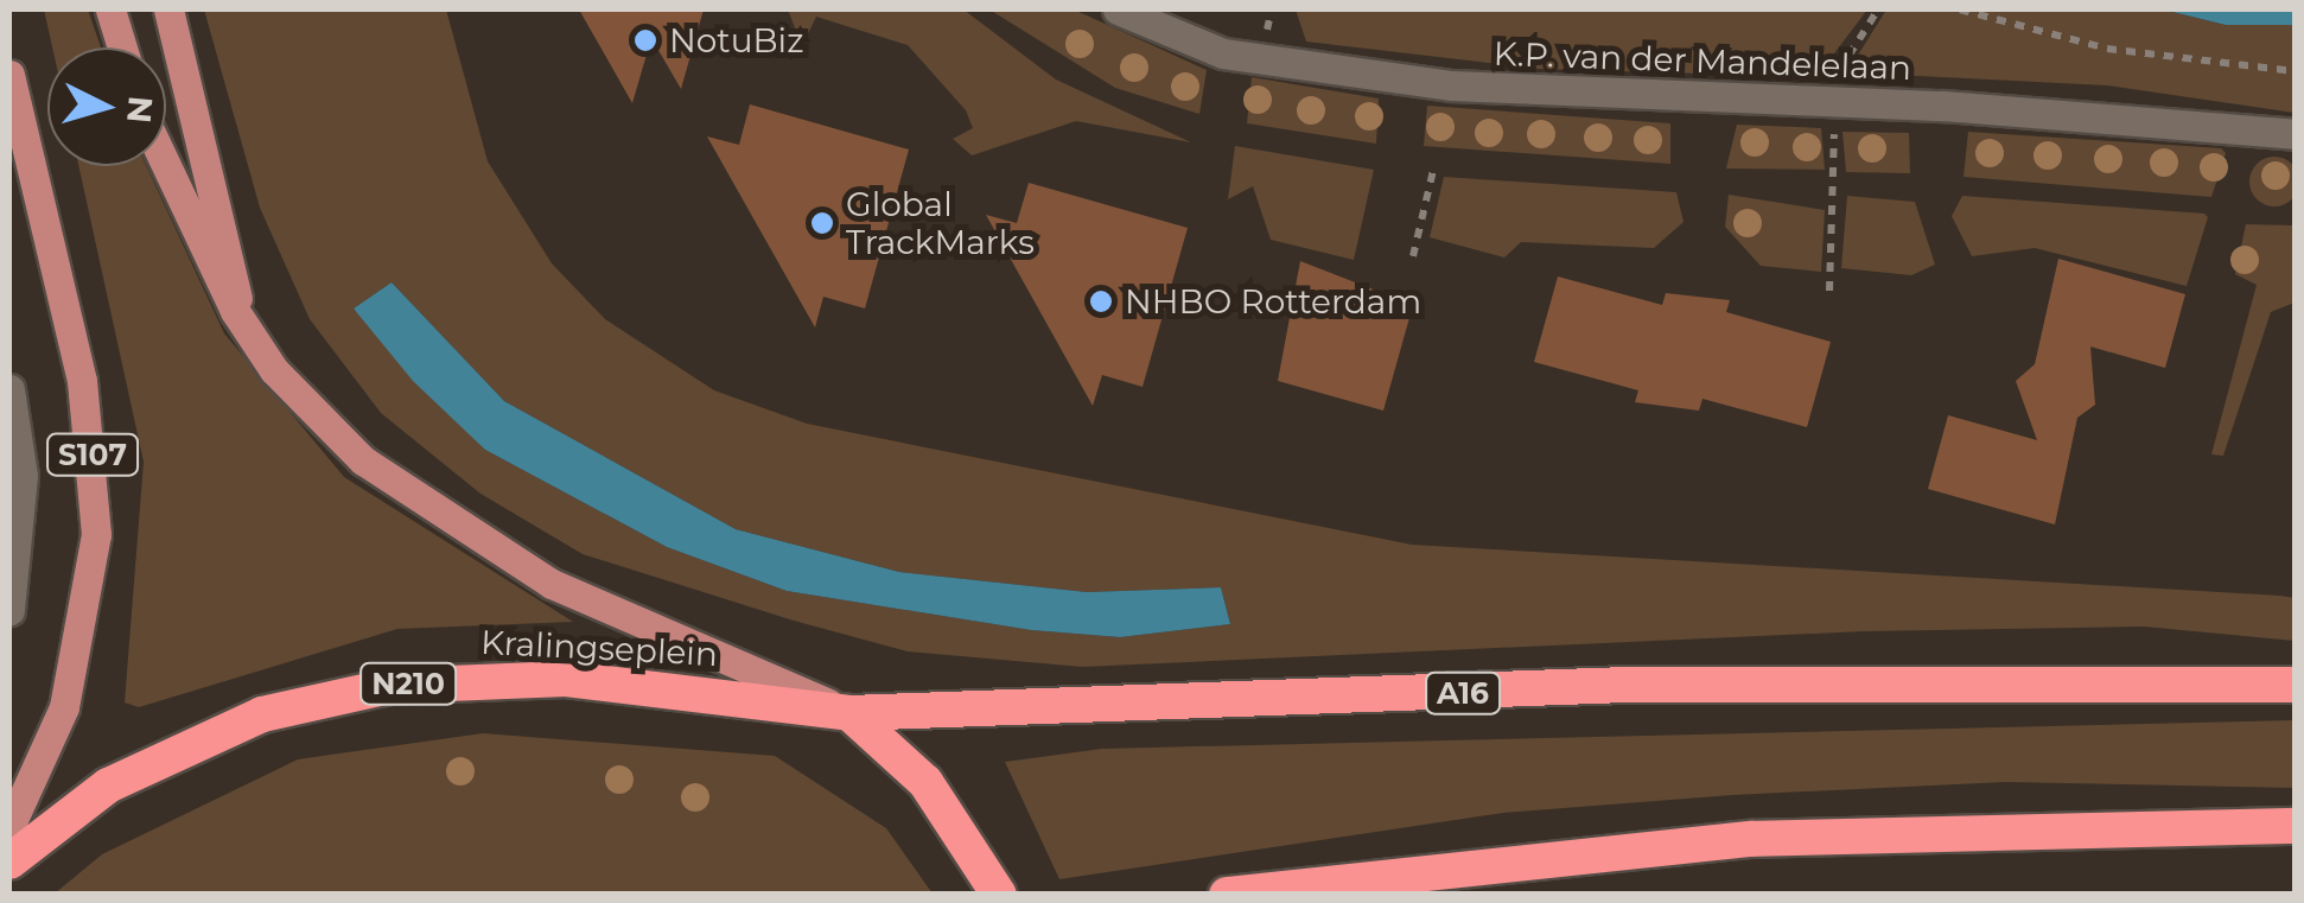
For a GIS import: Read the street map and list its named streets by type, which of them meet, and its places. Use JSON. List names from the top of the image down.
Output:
{
  "streets": {
    "highway": ["Kralingseplein", "N210", "A16"],
    "main road": ["S107"],
    "street": ["K.P. van der Mandelelaan"]
  },
  "crossings": [
    ["Kralingseplein", "A16"]
  ],
  "places": ["NotuBiz", "Global TrackMarks", "NHBO Rotterdam"],
  "north": "right"
}
